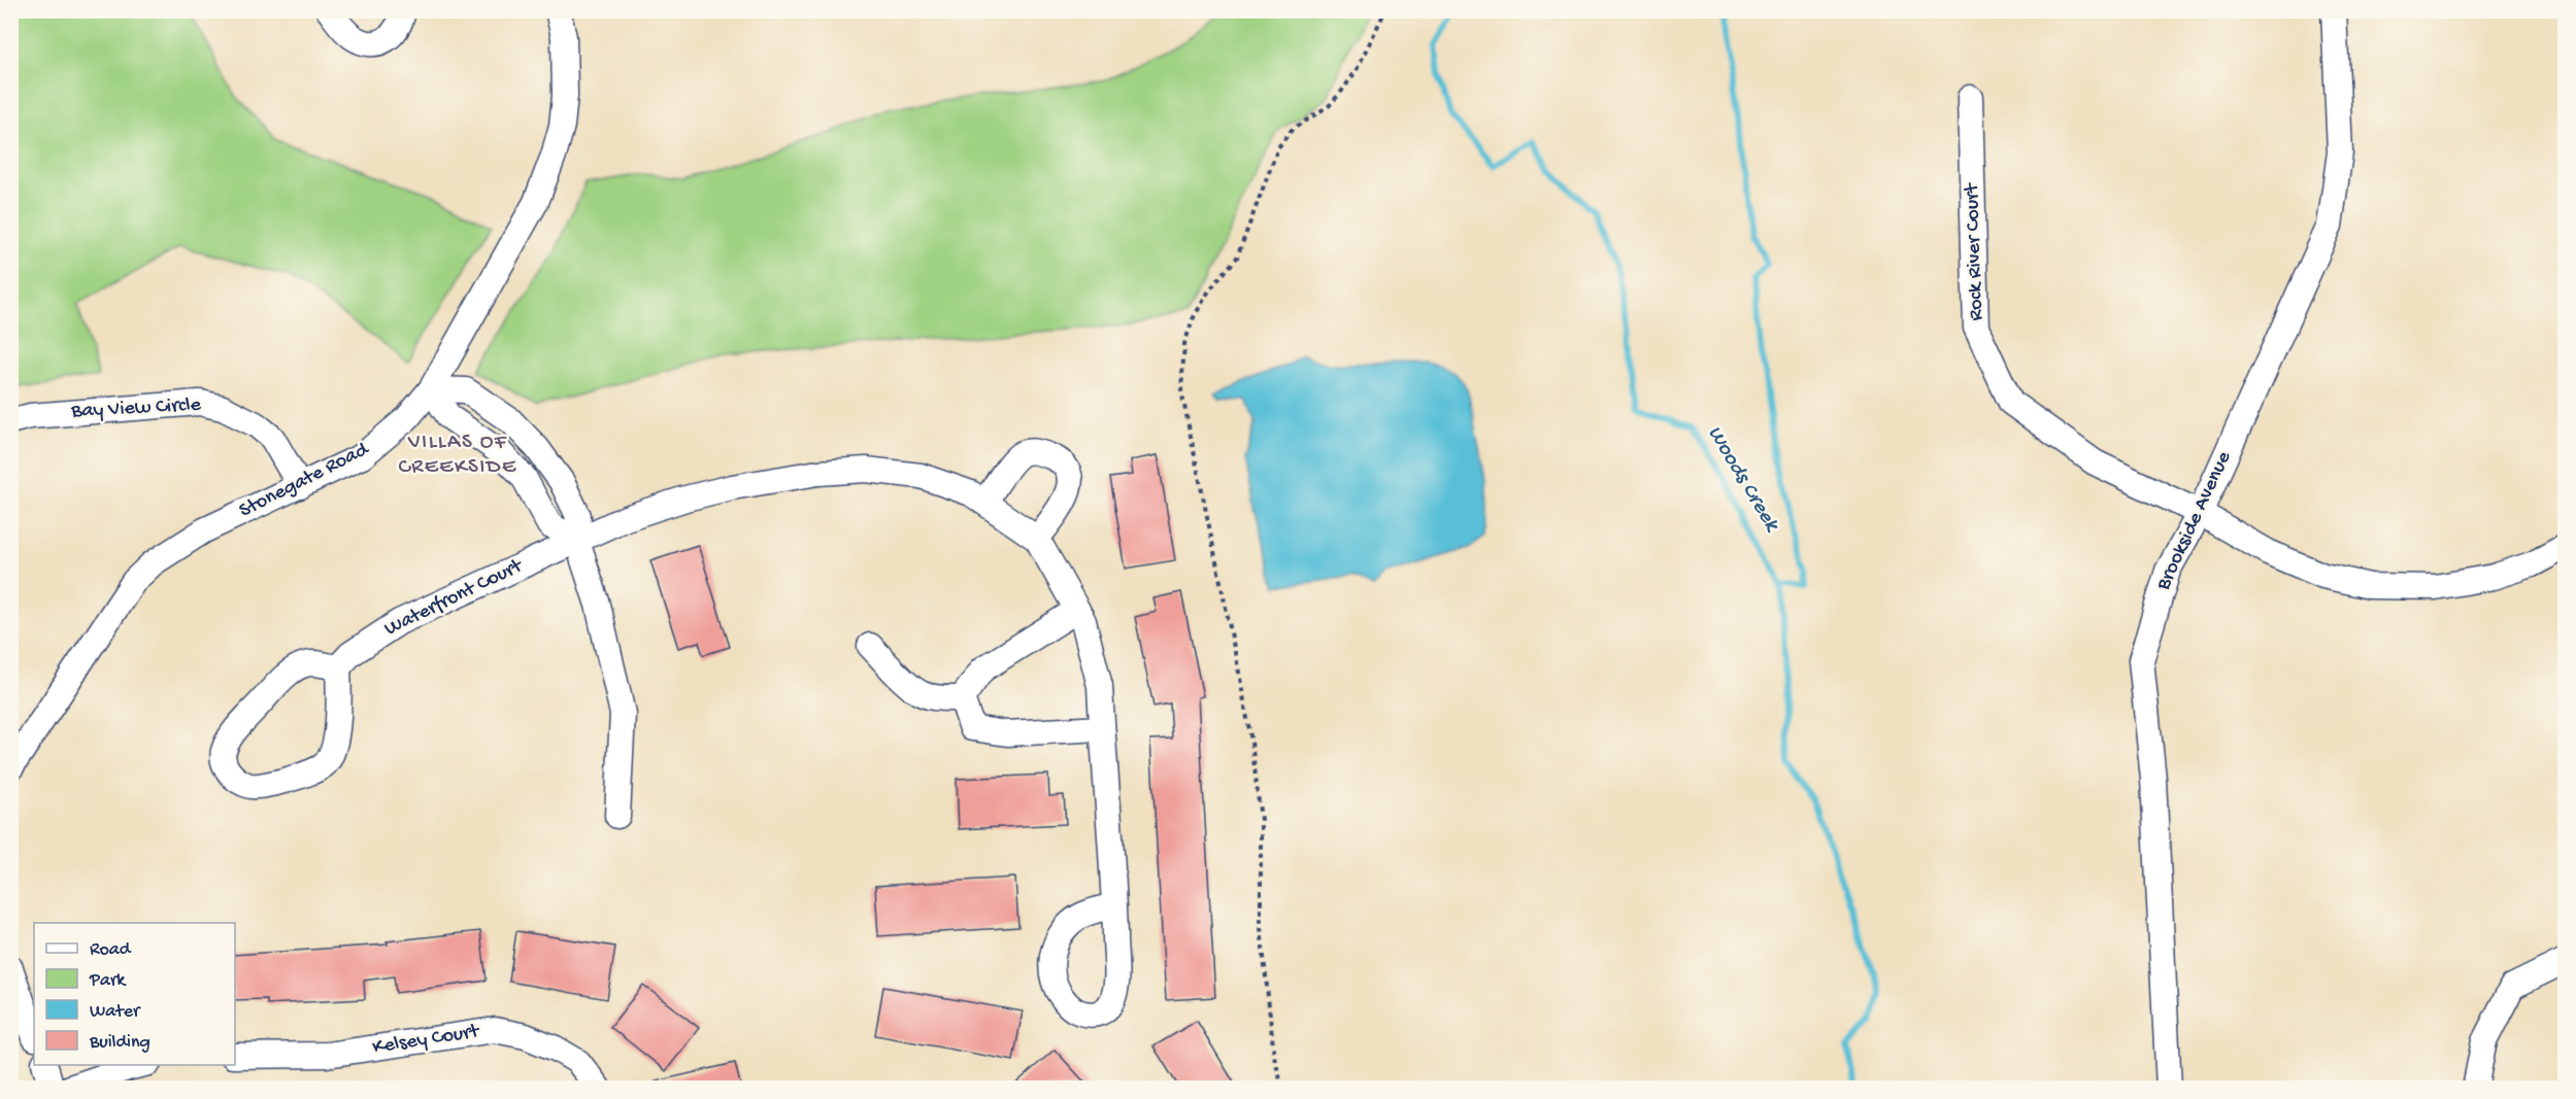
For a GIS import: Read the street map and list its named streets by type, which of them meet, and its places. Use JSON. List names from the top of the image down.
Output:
{
  "streets": {
    "street": [
      "Rock River Court",
      "Bay View Circle",
      "Stonegate Road",
      "Brookside Avenue",
      "Waterfront Court",
      "Kelsey Court"
    ]
  },
  "crossings": [
    ["Rock River Court", "Brookside Avenue"],
    ["Bay View Circle", "Stonegate Road"]
  ],
  "districts": ["VILLAS OF CREEKSIDE"],
  "water": ["Woods Creek"],
  "legend": [
    "Road",
    "Park",
    "Water",
    "Building"
  ]
}
